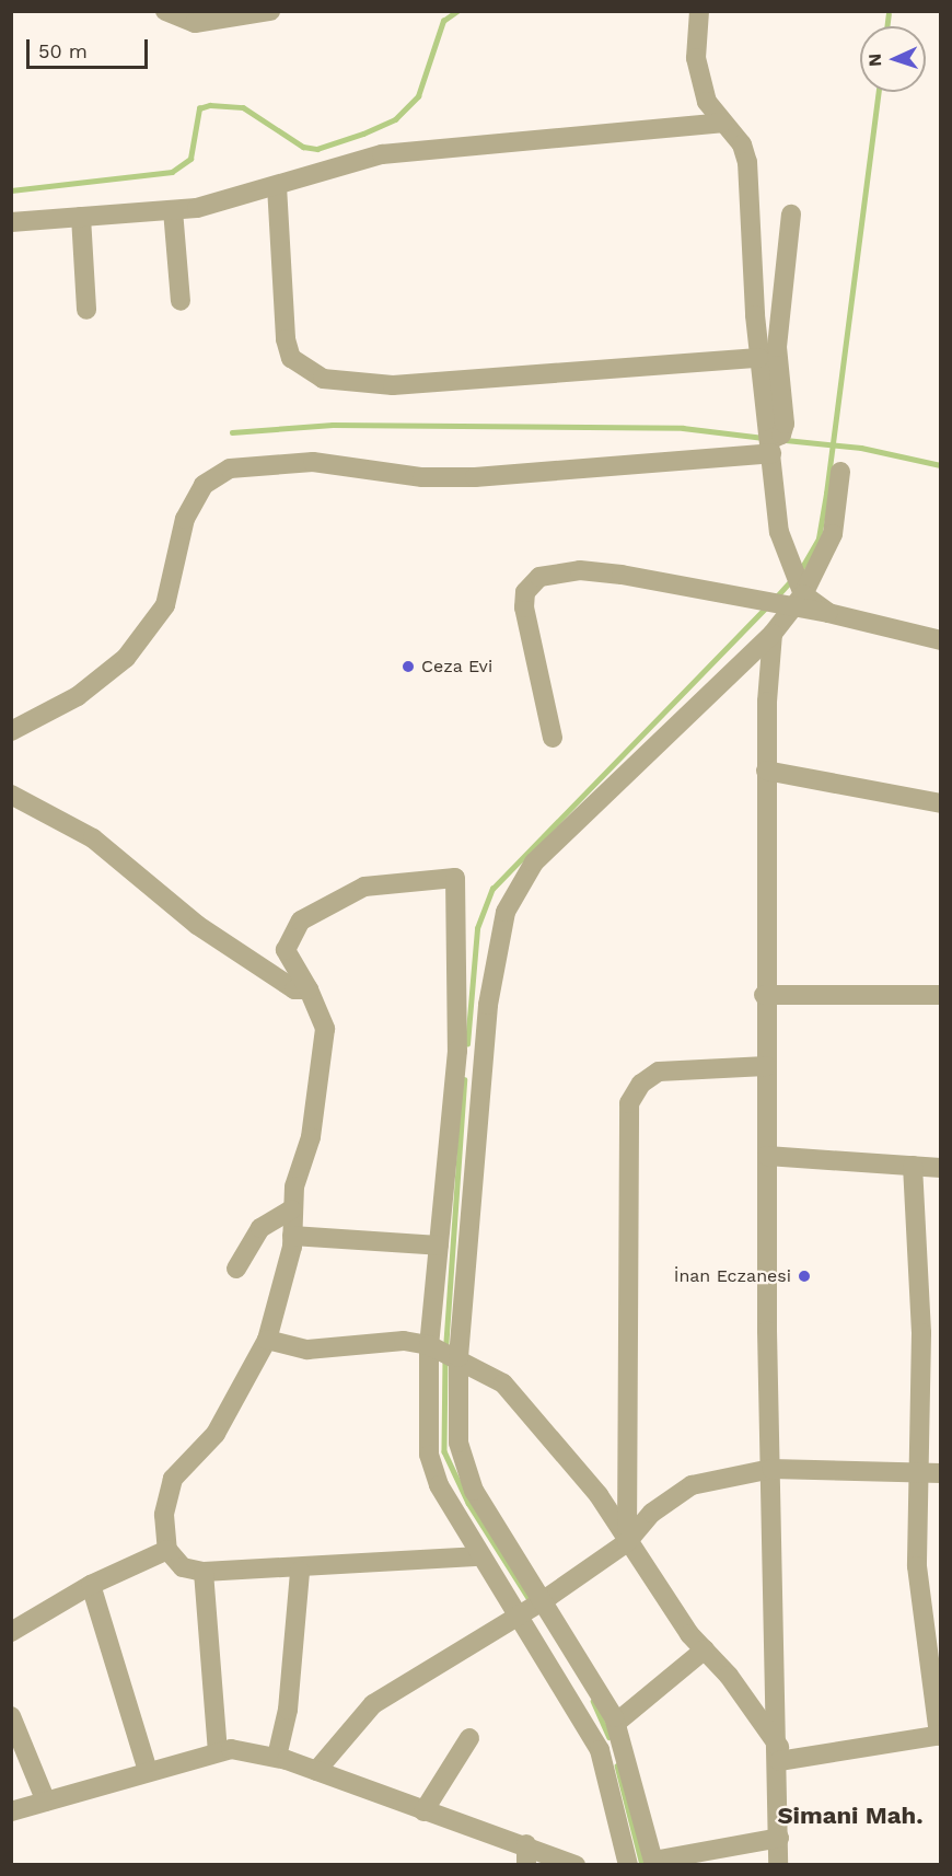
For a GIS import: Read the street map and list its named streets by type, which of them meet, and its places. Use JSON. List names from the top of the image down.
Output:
{
  "districts": ["Simani Mah."],
  "places": ["Ceza Evi", "İnan Eczanesi"],
  "scale_bar": "50 m",
  "north": "left"
}
